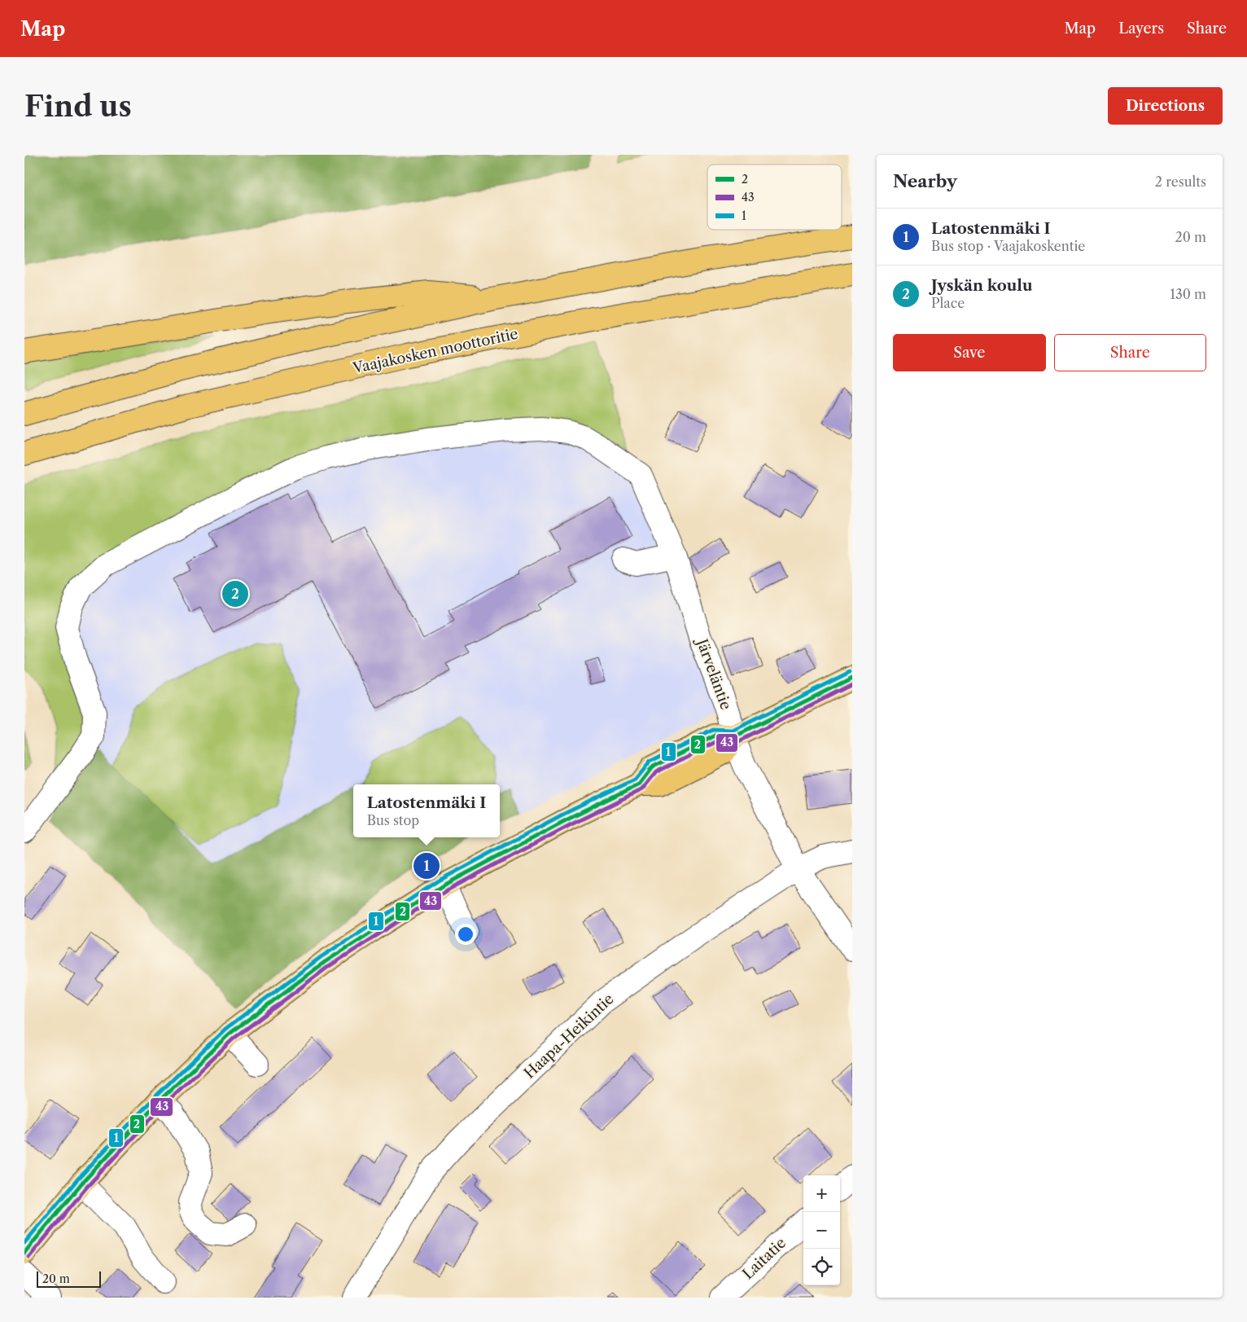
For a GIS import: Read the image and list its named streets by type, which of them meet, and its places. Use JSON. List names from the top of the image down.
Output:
{
  "streets": {
    "main road": ["Vaajakosken moottoritie"],
    "street": ["Järveläntie", "Haapa-Heikintie", "Laitatie"]
  },
  "crossings": [
    ["Järveläntie", "Haapa-Heikintie"]
  ],
  "lines": ["transit line 1", "transit line 2", "transit line 43"],
  "legend": ["2", "43", "1"],
  "scale_bar": "20 m",
  "page": {
    "header": "Map",
    "nav": ["Map", "Layers", "Share"],
    "buttons": [
      "Directions",
      ["Save", "Share"]
    ],
    "title": "Find us",
    "heading": ["Nearby", "2 results"],
    "list": [
      {
        "mark": "1",
        "name": "Latostenmäki I",
        "note": "Bus stop · Vaajakoskentie",
        "value": "20 m"
      },
      {
        "mark": "2",
        "name": "Jyskän koulu",
        "note": "Place",
        "value": "130 m"
      }
    ],
    "pins": ["2", "1"],
    "popup": ["Latostenmäki I", "Bus stop"],
    "map_buttons": ["+", "−"],
    "scale": "20 m"
  }
}
